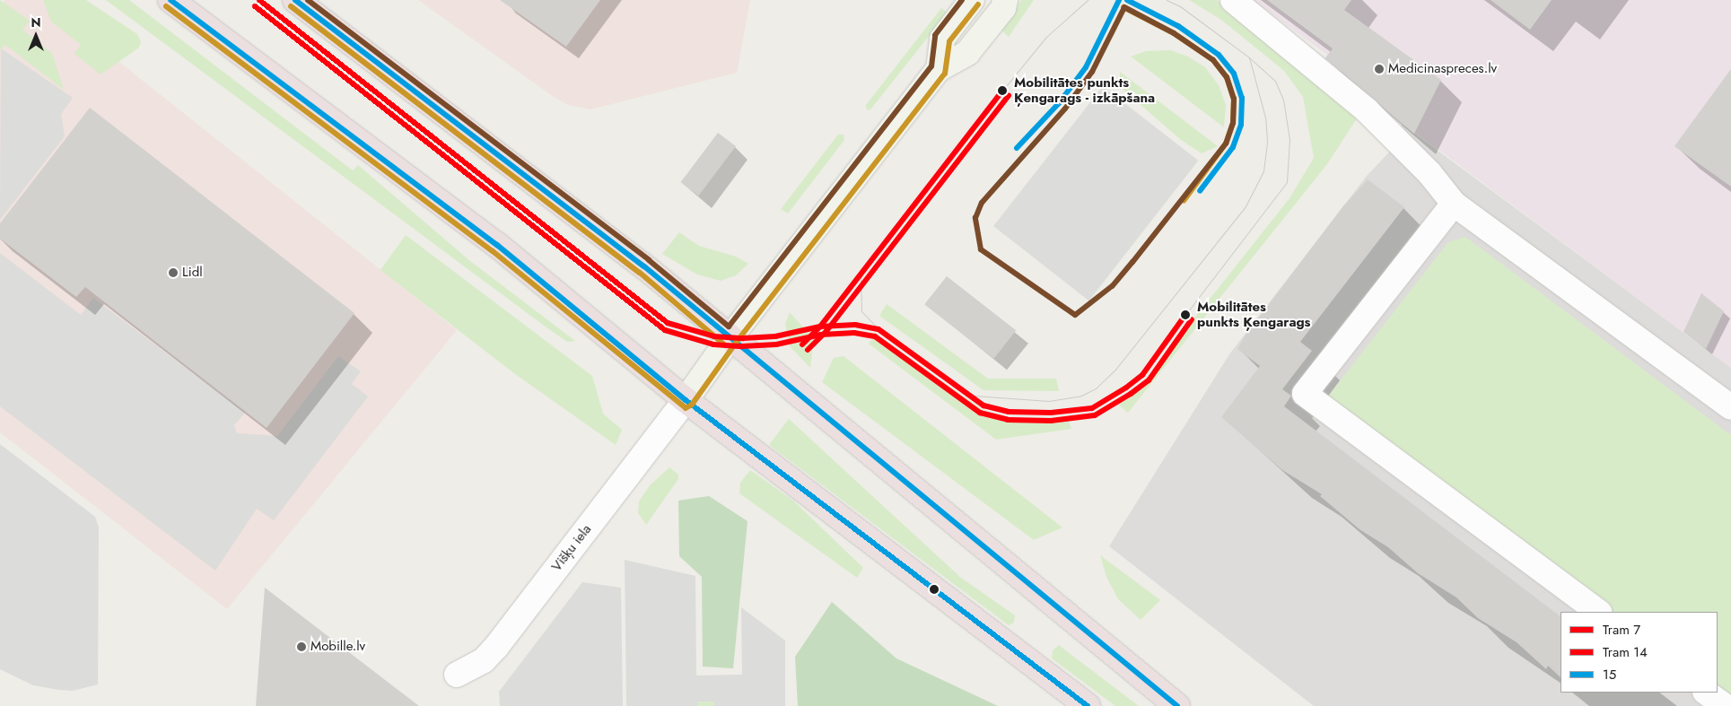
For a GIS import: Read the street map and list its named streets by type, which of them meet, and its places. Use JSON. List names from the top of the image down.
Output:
{
  "streets": {
    "street": ["Višķu iela"]
  },
  "places": [
    "Medicinaspreces.lv",
    "Mobilitātes punkts Ķengarags - izkāpšana",
    "Lidl",
    "Mobilitātes punkts Ķengarags",
    "Mobille.lv"
  ],
  "lines": ["tram line 7", "transit line 15", "tram line 14"],
  "legend": ["Tram 7", "Tram 14", "15"],
  "north": "top"
}
